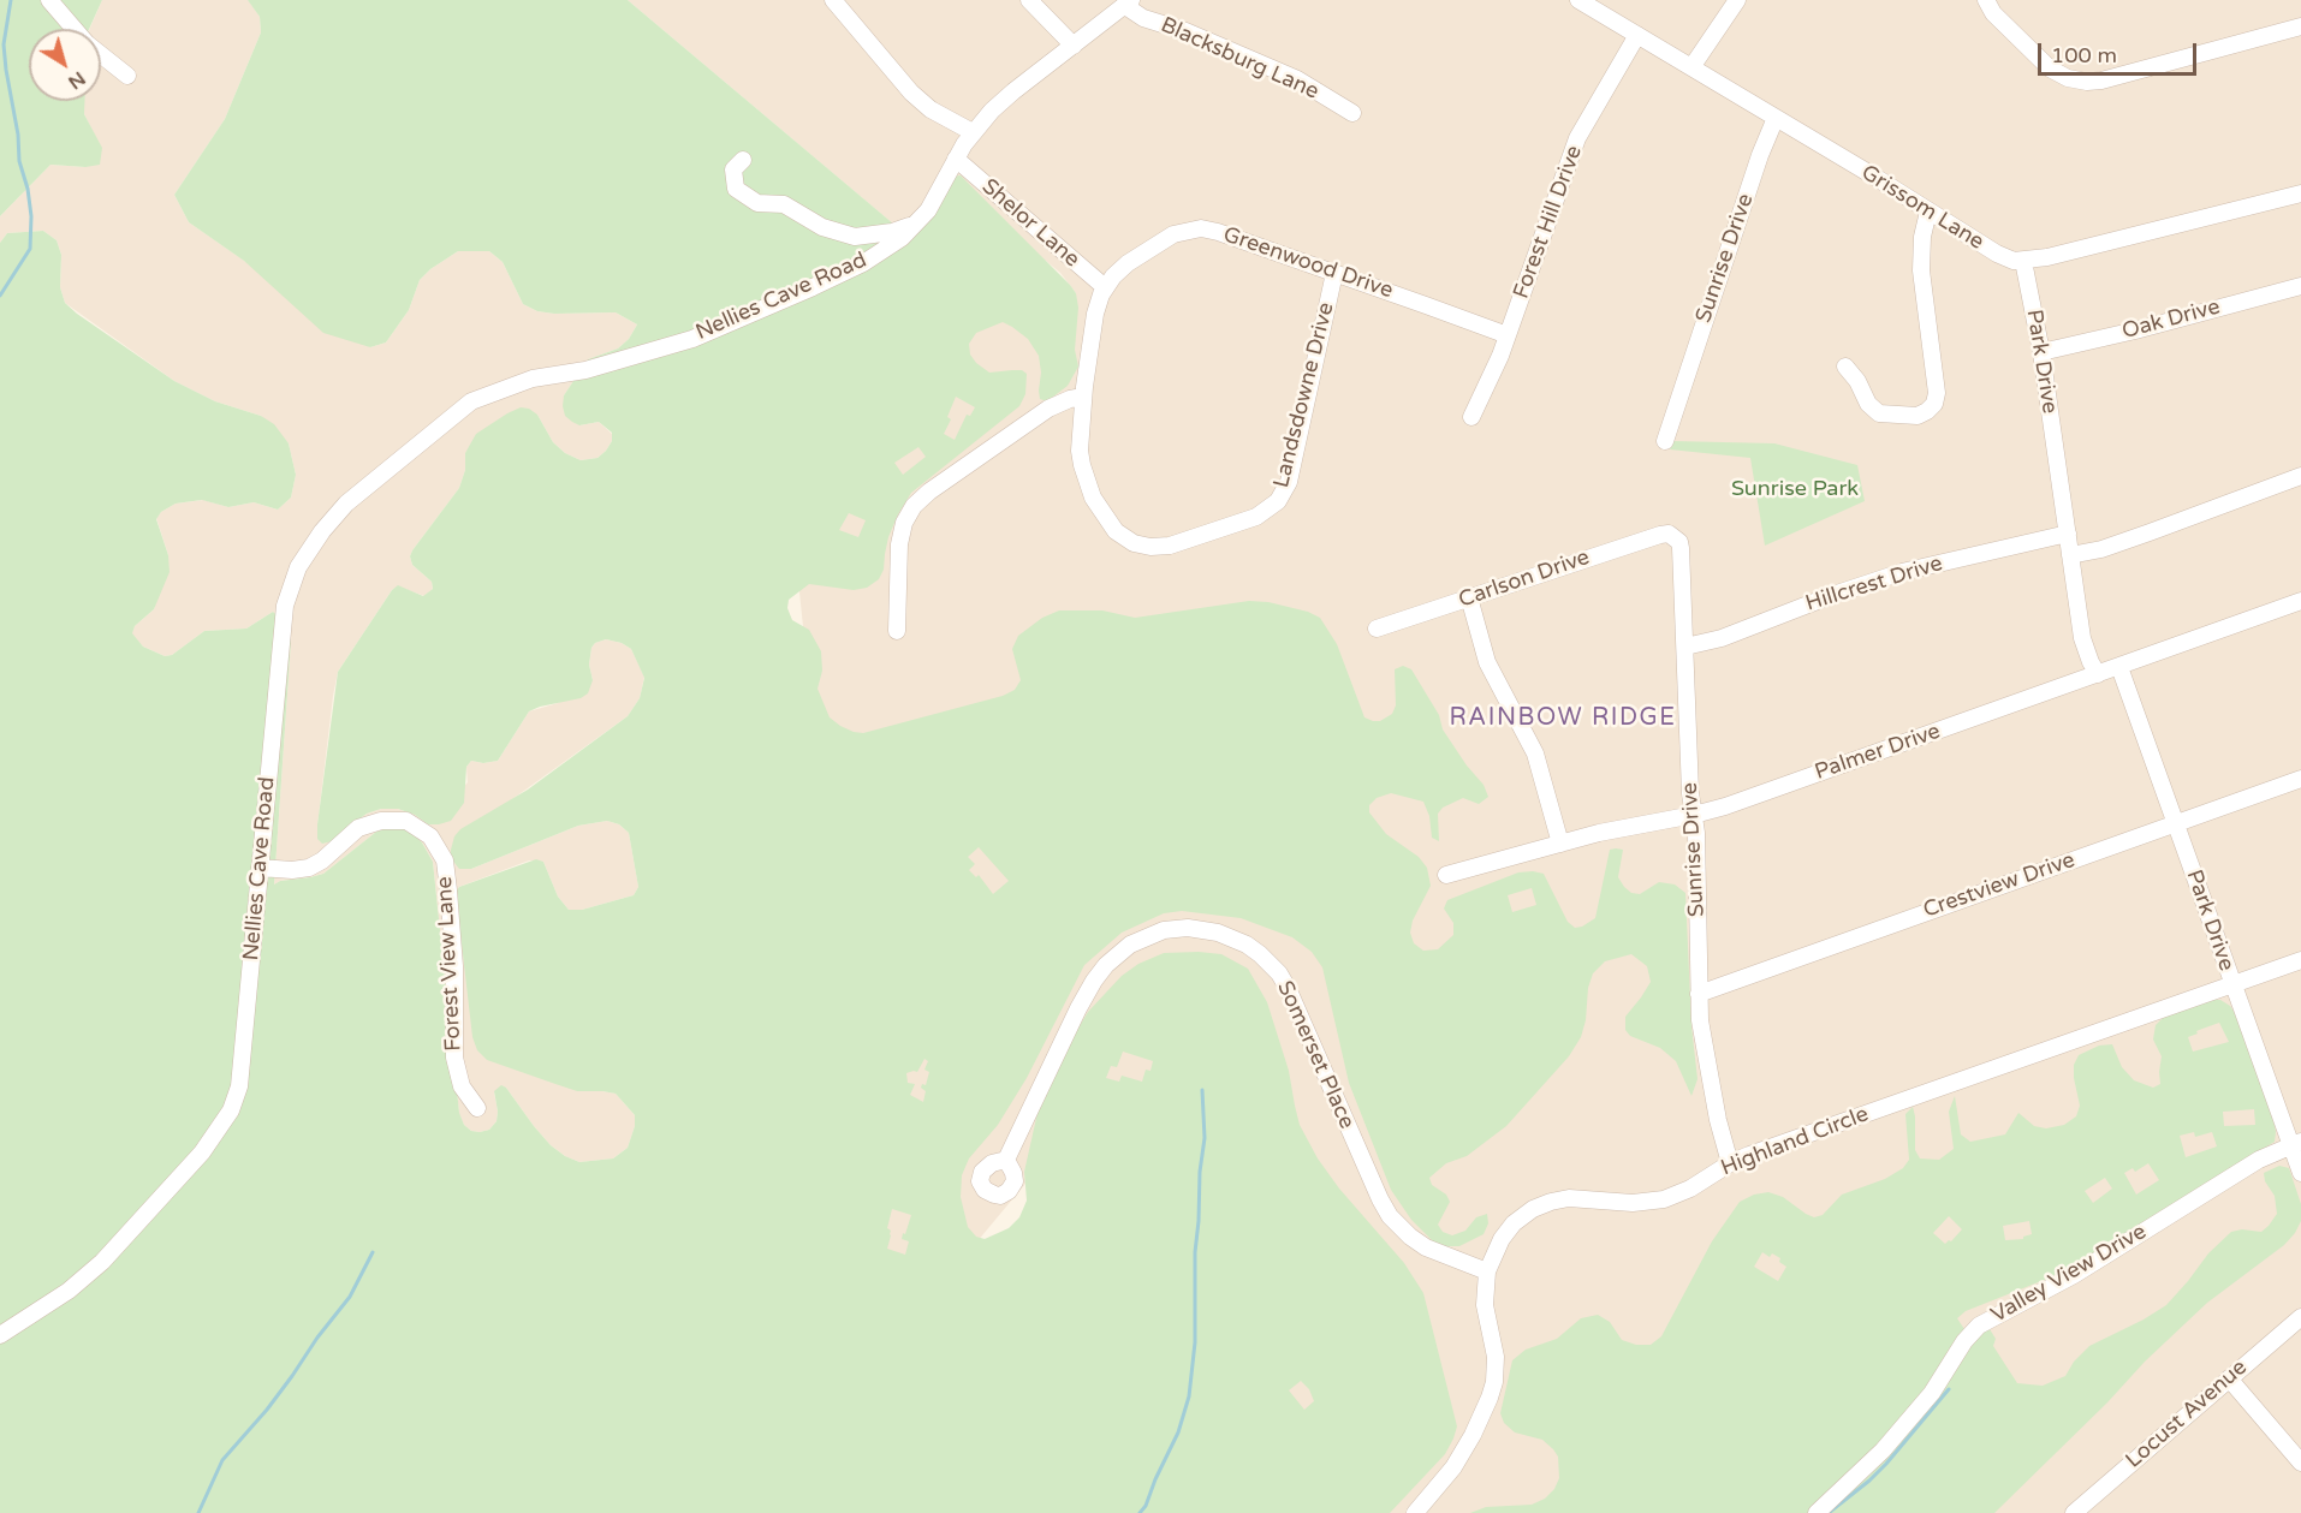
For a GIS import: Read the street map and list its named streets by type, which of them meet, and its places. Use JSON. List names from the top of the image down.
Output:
{
  "streets": {
    "street": [
      "Blacksburg Lane",
      "Grissom Lane",
      "Forest Hill Drive",
      "Shelor Lane",
      "Sunrise Drive",
      "Greenwood Drive",
      "Nellies Cave Road",
      "Oak Drive",
      "Park Drive",
      "Landsdowne Drive",
      "Carlson Drive",
      "Hillcrest Drive",
      "Palmer Drive",
      "Crestview Drive",
      "Forest View Lane",
      "Somerset Place",
      "Highland Circle",
      "Valley View Drive",
      "Locust Avenue"
    ]
  },
  "crossings": [
    ["Blacksburg Lane", "Nellies Cave Road"],
    ["Grissom Lane", "Forest Hill Drive"],
    ["Grissom Lane", "Sunrise Drive"],
    ["Grissom Lane", "Park Drive"],
    ["Forest Hill Drive", "Greenwood Drive"],
    ["Shelor Lane", "Greenwood Drive"],
    ["Shelor Lane", "Nellies Cave Road"],
    ["Sunrise Drive", "Carlson Drive"],
    ["Sunrise Drive", "Hillcrest Drive"],
    ["Sunrise Drive", "Palmer Drive"],
    ["Sunrise Drive", "Crestview Drive"],
    ["Sunrise Drive", "Highland Circle"],
    ["Greenwood Drive", "Landsdowne Drive"],
    ["Nellies Cave Road", "Forest View Lane"],
    ["Oak Drive", "Park Drive"],
    ["Park Drive", "Hillcrest Drive"],
    ["Park Drive", "Palmer Drive"],
    ["Park Drive", "Crestview Drive"],
    ["Park Drive", "Highland Circle"],
    ["Park Drive", "Valley View Drive"],
    ["Somerset Place", "Highland Circle"]
  ],
  "districts": ["RAINBOW RIDGE"],
  "parks": ["Sunrise Park"],
  "scale_bar": "100 m",
  "north": "bottom right"
}
